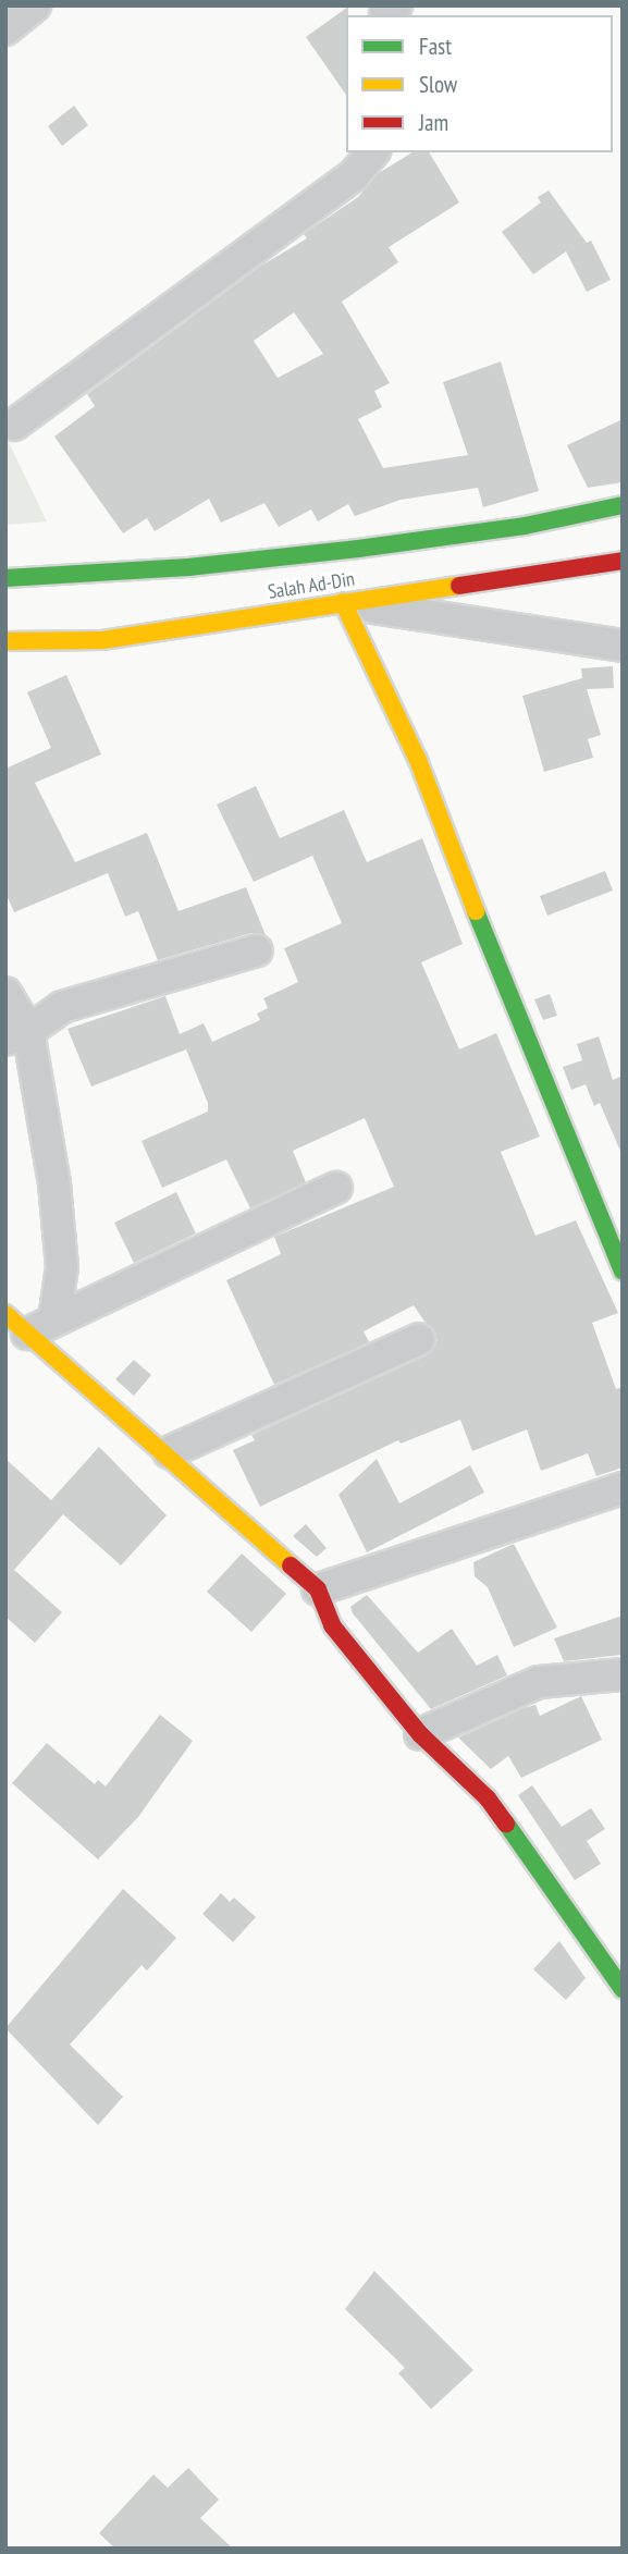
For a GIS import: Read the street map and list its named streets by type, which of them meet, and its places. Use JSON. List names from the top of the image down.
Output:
{
  "streets": {
    "main road": ["Salah Ad-Din"]
  },
  "legend": ["Fast", "Slow", "Jam"]
}
